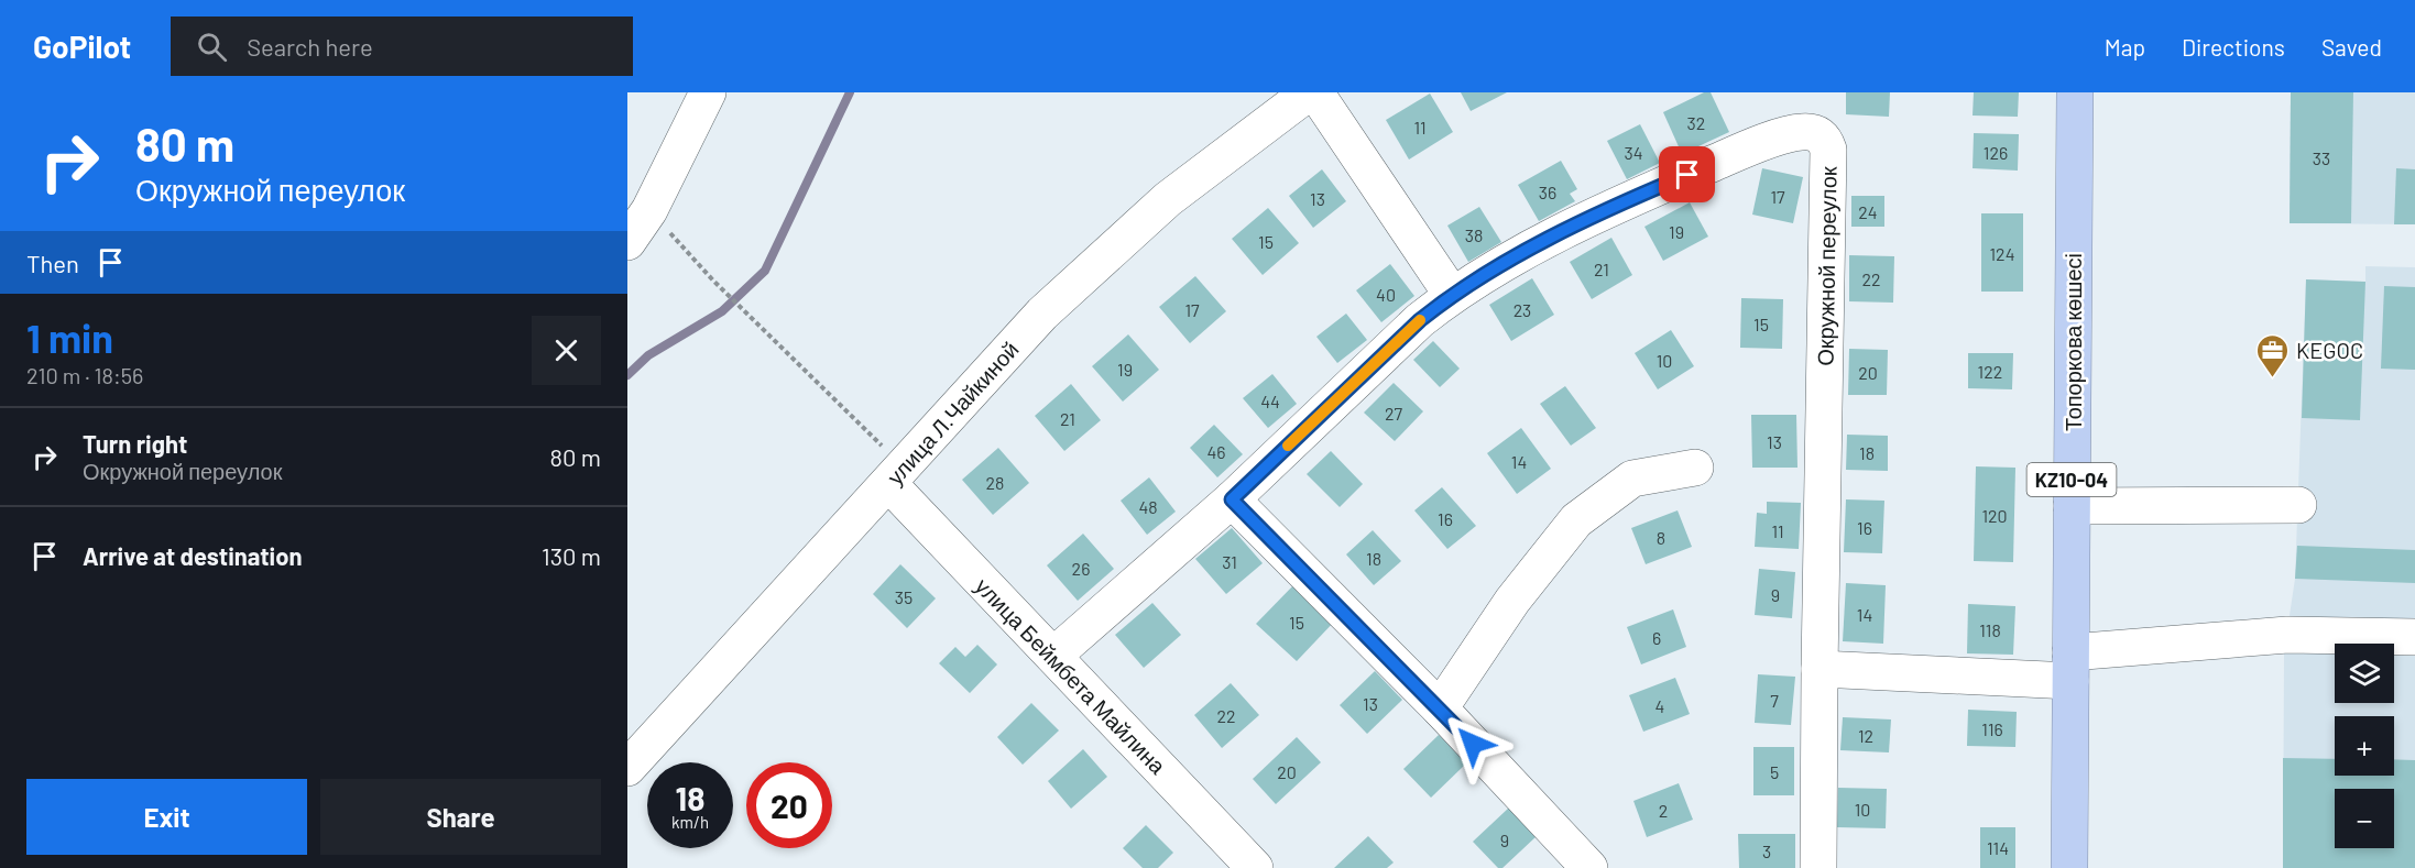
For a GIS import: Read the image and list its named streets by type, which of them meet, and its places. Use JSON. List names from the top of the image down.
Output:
{
  "streets": {
    "highway": ["Топоркова көшесі", "KZ10-04"],
    "street": ["Окружной переулок", "улица Л.Чайкиной", "улица Беймбета Майлина"]
  },
  "crossings": [
    ["Окружной переулок", "улица Беймбета Майлина"],
    ["улица Л.Чайкиной", "улица Беймбета Майлина"]
  ],
  "places": {
    "office": ["KEGOC"]
  },
  "house_numbers": [
    "32",
    "11",
    "34",
    "126",
    "33",
    "36",
    "17",
    "13",
    "24",
    "19",
    "38",
    "15",
    "124",
    "21",
    "22",
    "40",
    "17",
    "23",
    "15",
    "10",
    "19",
    "122",
    "20",
    "44",
    "27",
    "21",
    "13",
    "46",
    "18",
    "14",
    "28",
    "48",
    "120",
    "16",
    "16",
    "11",
    "8",
    "18",
    "31",
    "26",
    "9",
    "35",
    "14",
    "15",
    "118",
    "6",
    "7",
    "13",
    "4",
    "22",
    "116",
    "12",
    "20",
    "5",
    "10",
    "2",
    "9",
    "114",
    "3"
  ],
  "page": {
    "header": "GoPilot",
    "search": "Search here",
    "nav": ["Map", "Directions", "Saved"],
    "turn": ["80 m", "Окружной переулок"],
    "then": "Then",
    "heading": ["1 min", "210 m · 18:56"],
    "list": [
      {
        "name": "Turn right",
        "note": "Окружной переулок",
        "value": "80 m"
      },
      {
        "name": "Arrive at destination",
        "value": "130 m"
      }
    ],
    "map_buttons": ["+", "−"],
    "speed": "18 km/h",
    "limit": "20",
    "buttons": ["Exit", "Share"]
  }
}
